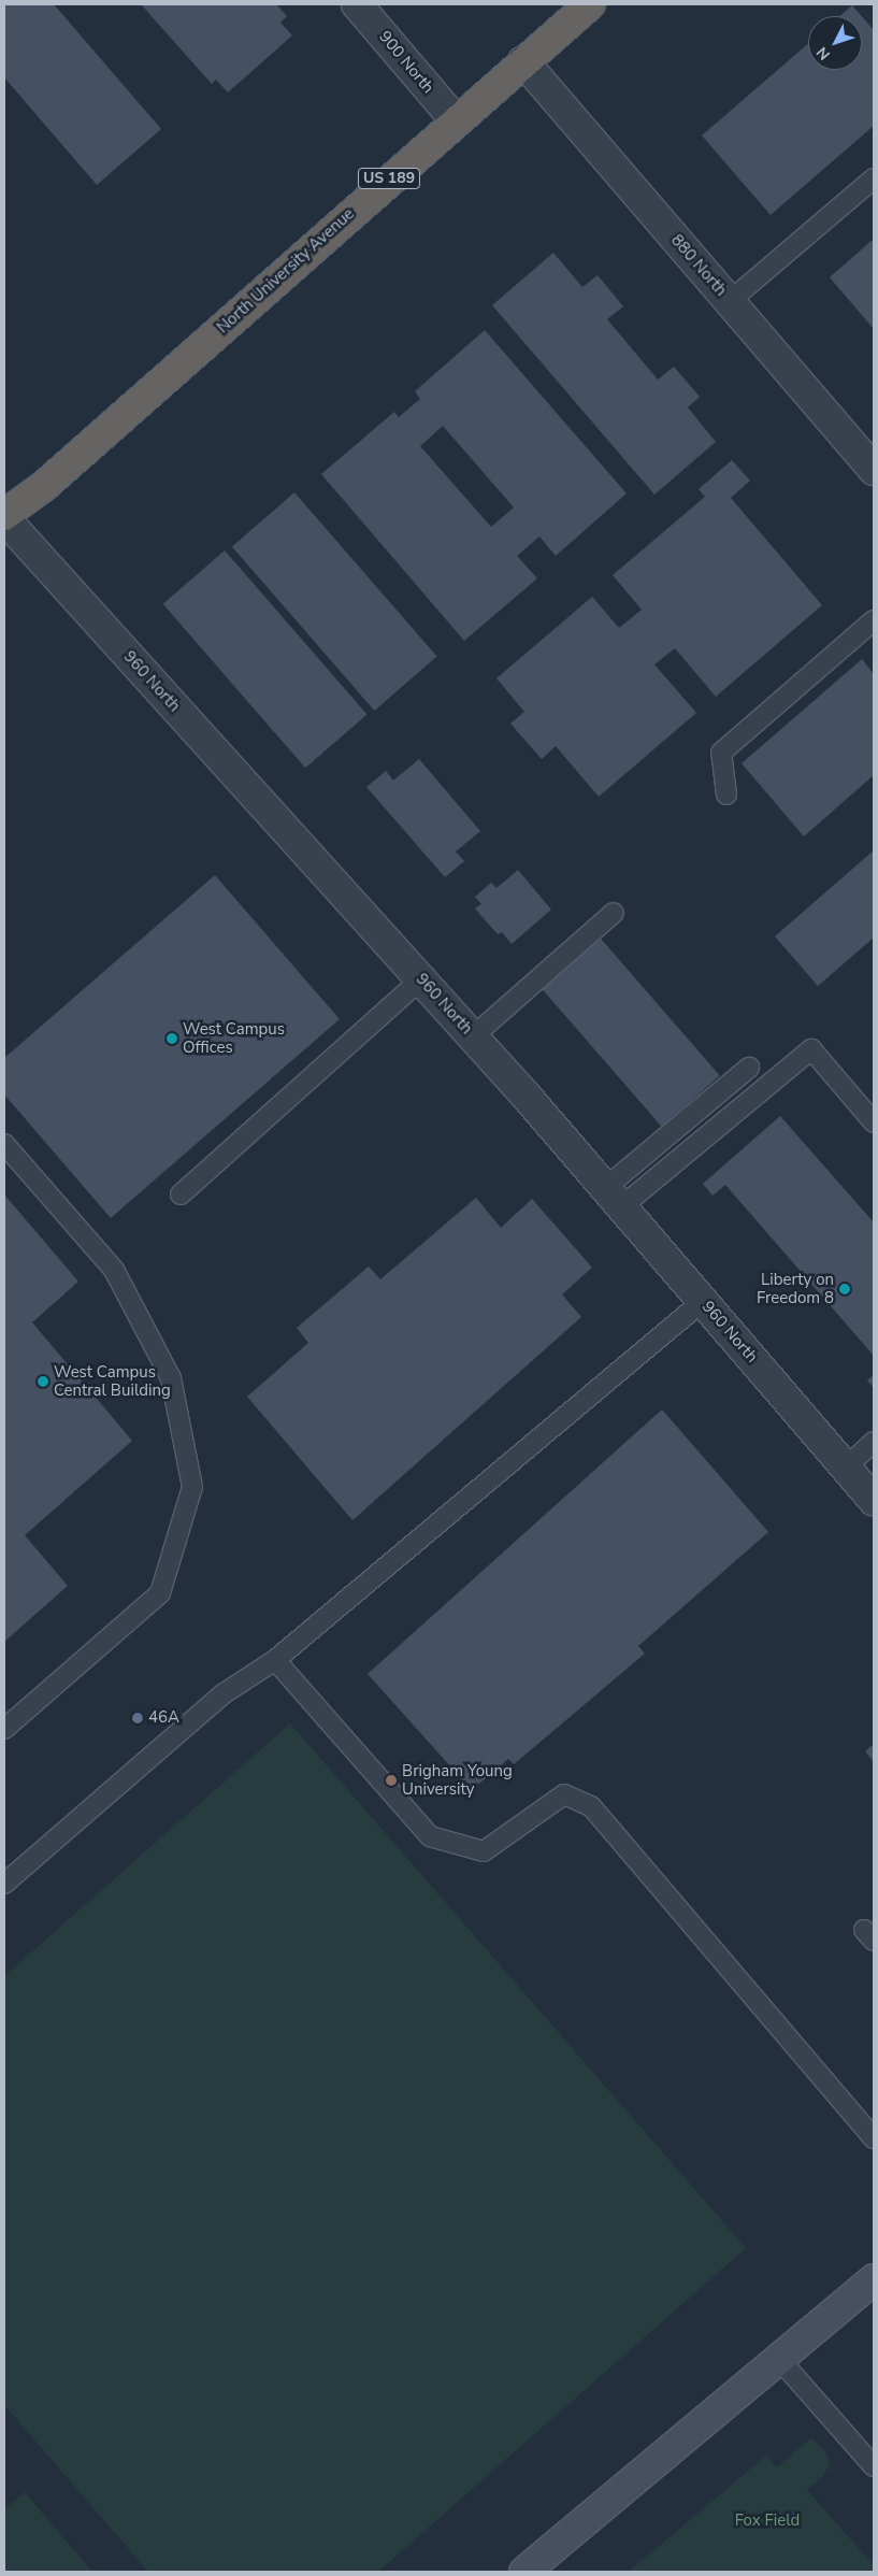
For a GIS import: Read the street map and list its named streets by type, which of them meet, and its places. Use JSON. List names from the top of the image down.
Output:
{
  "streets": {
    "highway": ["US 189", "North University Avenue"],
    "street": ["900 North", "880 North", "960 North"]
  },
  "crossings": [
    ["900 North", "North University Avenue"],
    ["880 North", "North University Avenue"],
    ["North University Avenue", "960 North"]
  ],
  "parks": ["Fox Field"],
  "places": [
    "West Campus Offices",
    "Liberty on Freedom 8",
    "West Campus Central Building",
    "46A",
    "Brigham Young University"
  ],
  "north": "bottom left"
}
